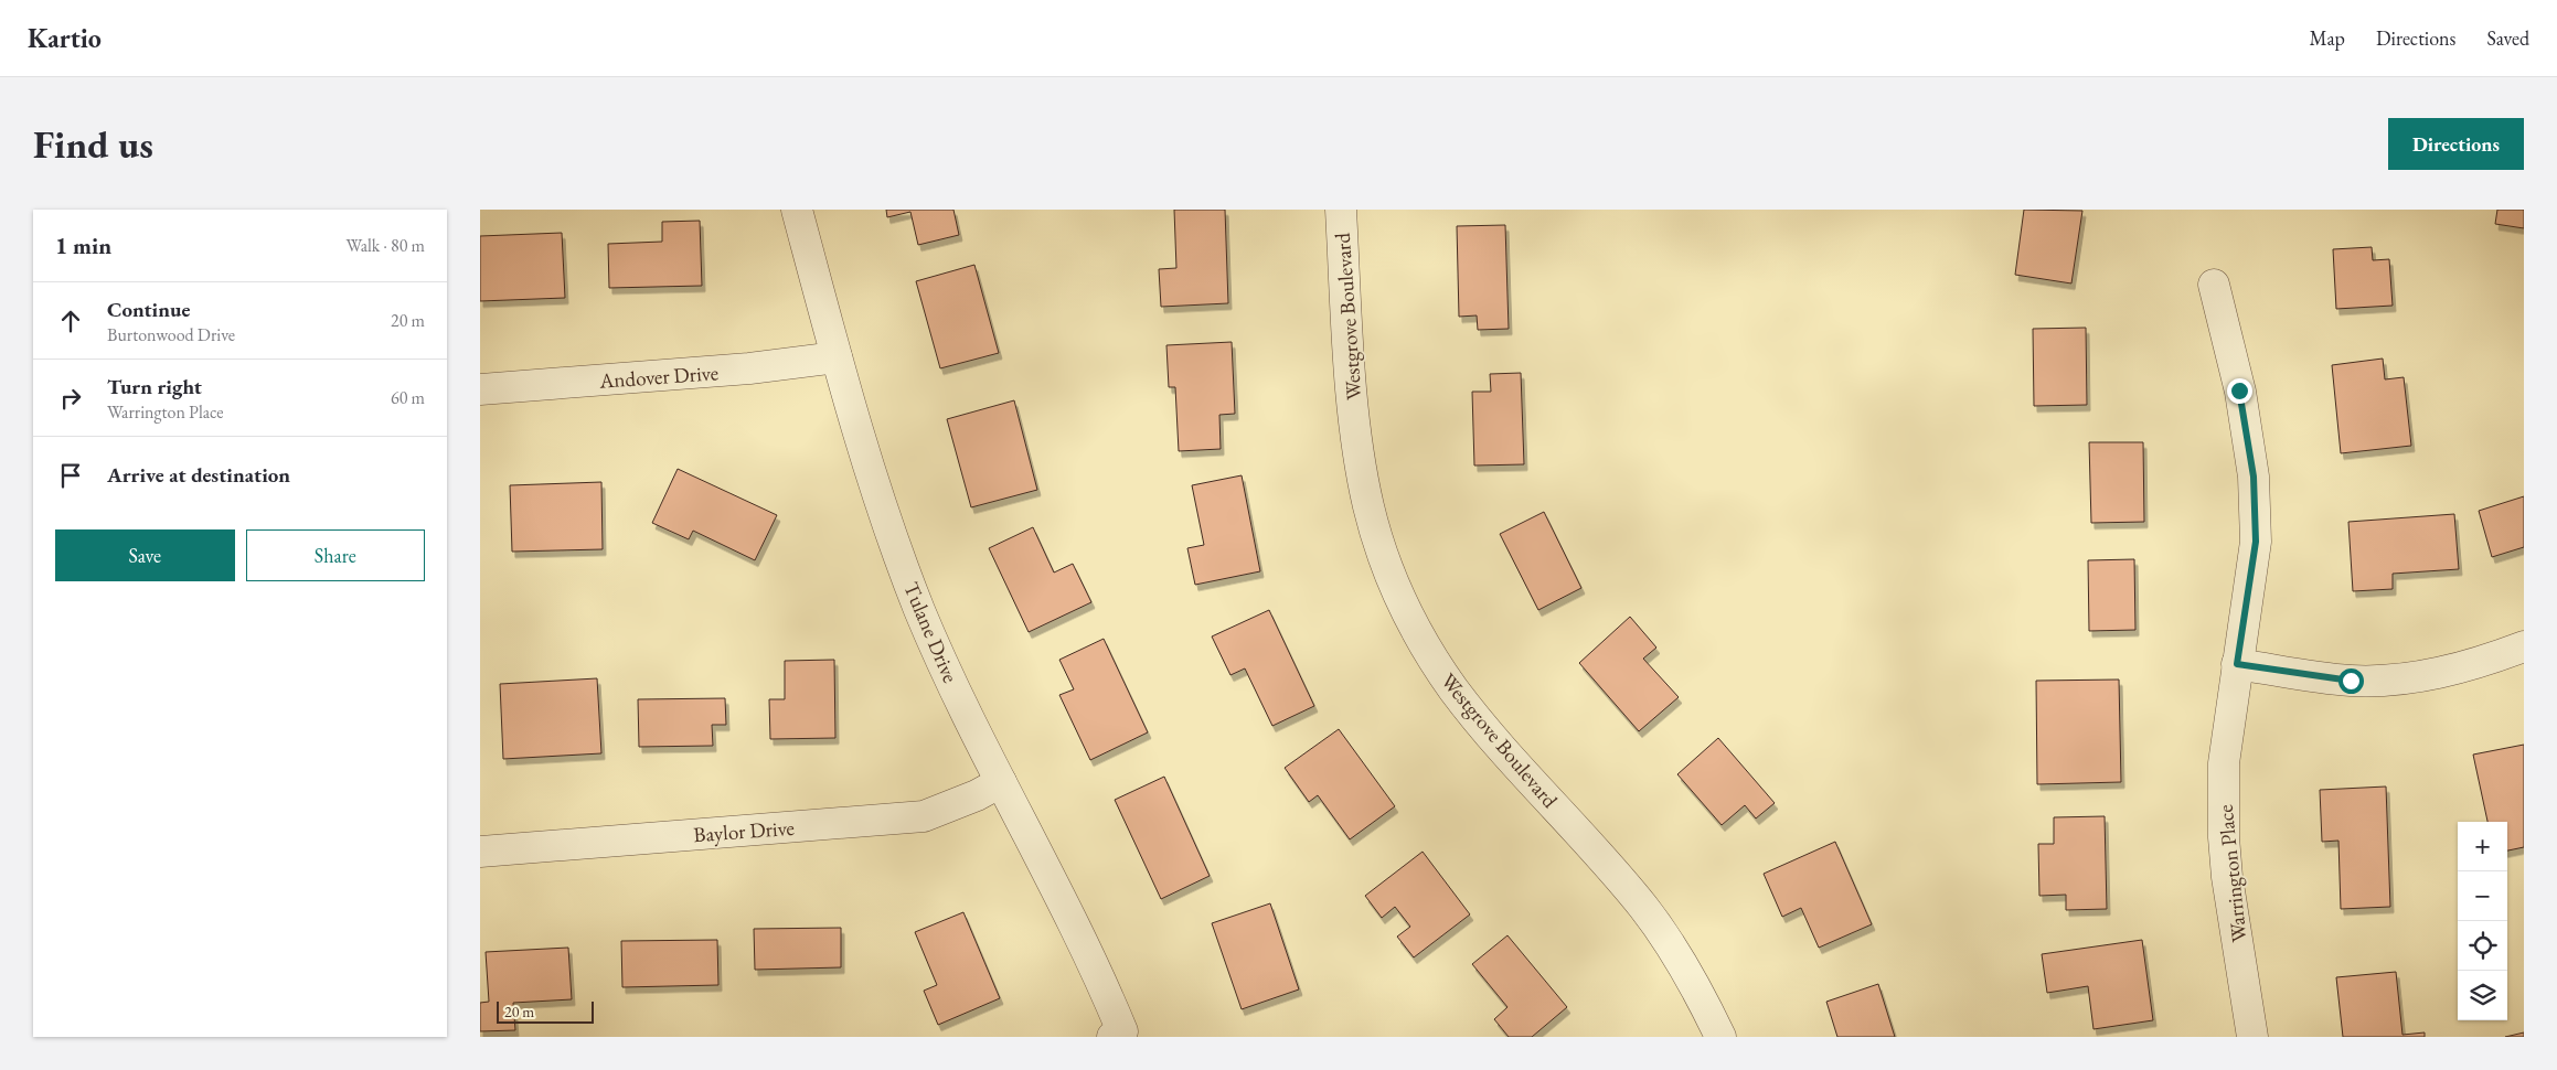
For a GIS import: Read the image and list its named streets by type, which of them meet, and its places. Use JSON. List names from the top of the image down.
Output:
{
  "streets": {
    "street": [
      "Westgrove Boulevard",
      "Andover Drive",
      "Tulane Drive",
      "Baylor Drive",
      "Warrington Place"
    ]
  },
  "crossings": [
    ["Andover Drive", "Tulane Drive"],
    ["Tulane Drive", "Baylor Drive"]
  ],
  "scale_bar": "20 m",
  "page": {
    "header": "Kartio",
    "nav": ["Map", "Directions", "Saved"],
    "buttons": [
      "Directions",
      ["Save", "Share"]
    ],
    "title": "Find us",
    "heading": ["1 min", "Walk · 80 m"],
    "list": [
      ["Continue", "Burtonwood Drive", "20 m"],
      ["Turn right", "Warrington Place", "60 m"],
      "Arrive at destination"
    ],
    "map_buttons": ["+", "−"],
    "scale": "20 m"
  }
}
